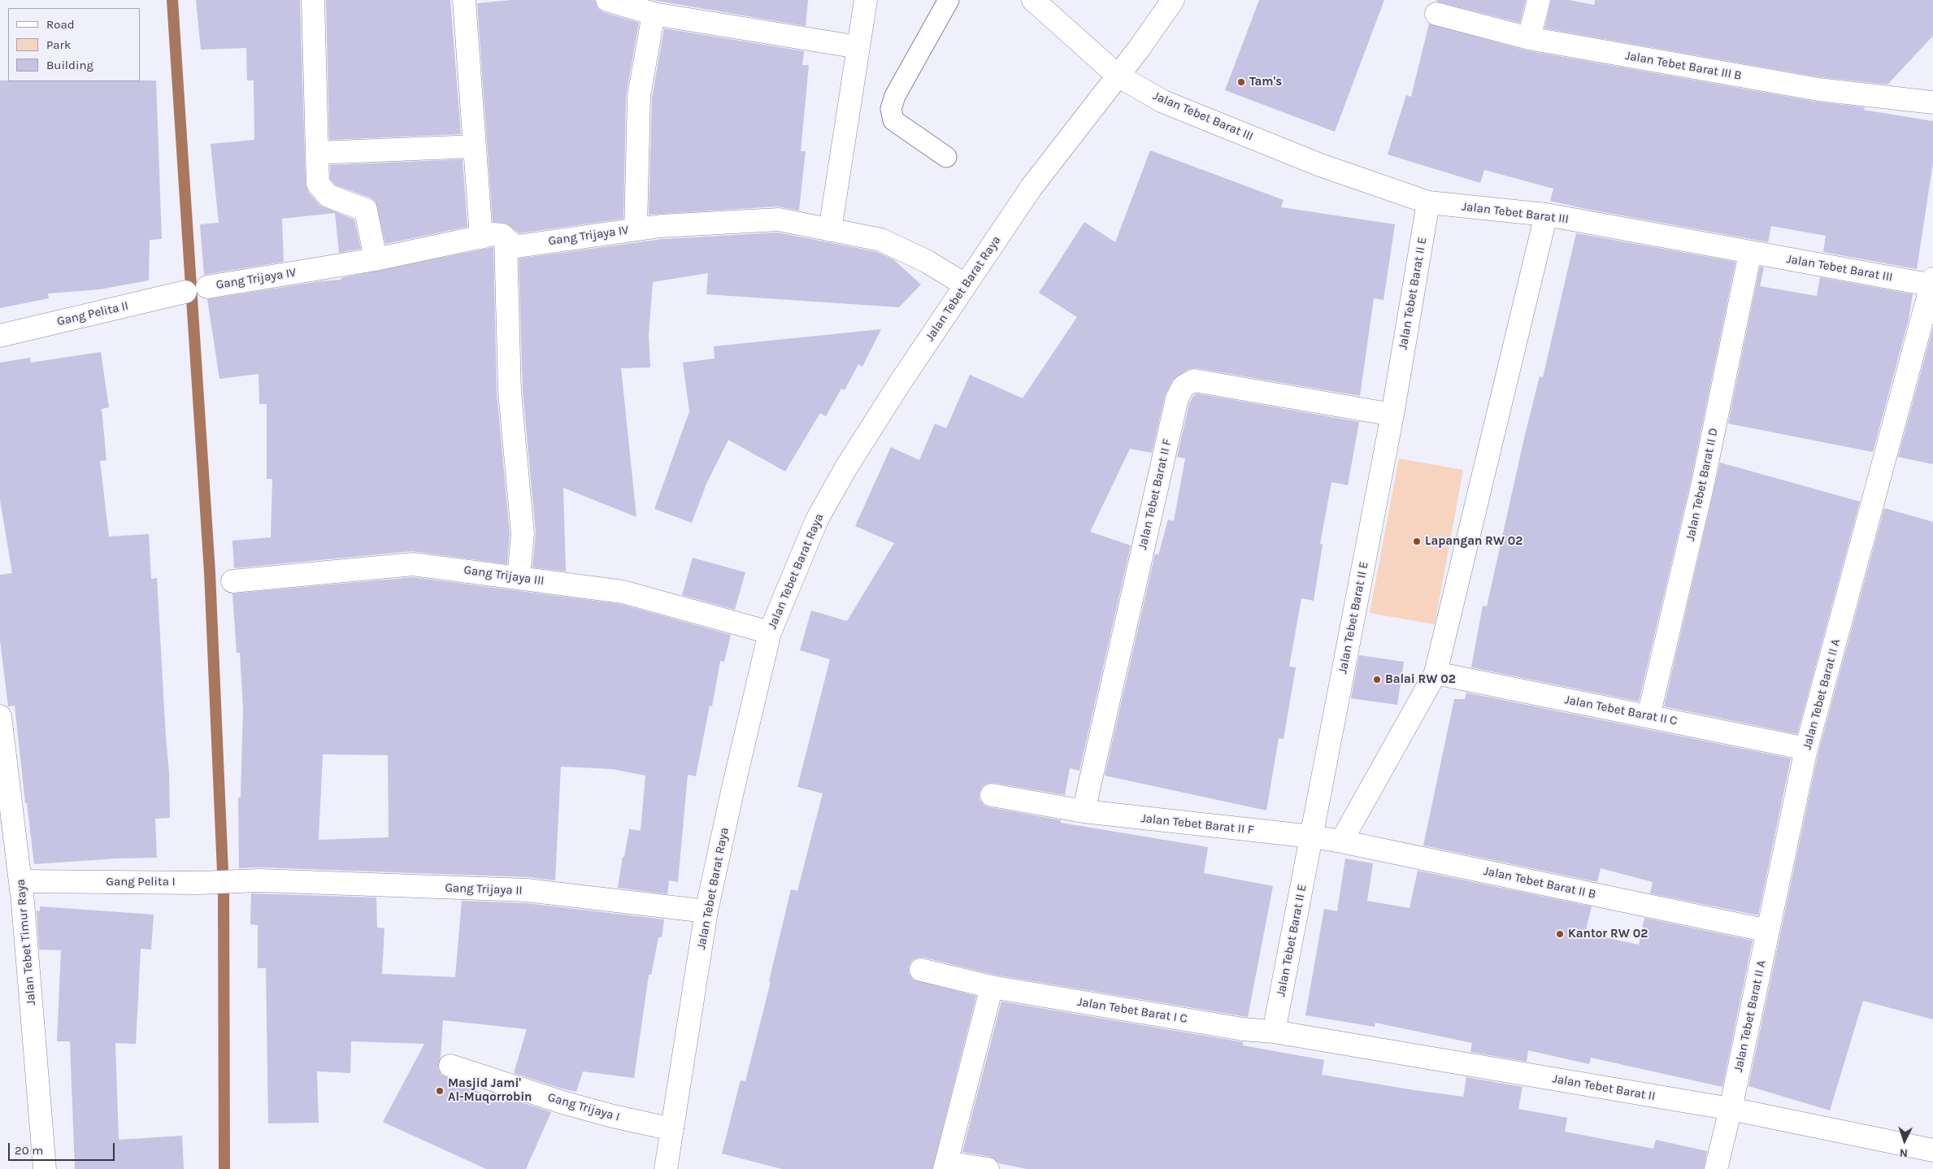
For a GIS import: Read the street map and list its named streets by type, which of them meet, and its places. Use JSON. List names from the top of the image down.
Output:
{
  "streets": {
    "street": [
      "Jalan Tebet Barat III B",
      "Jalan Tebet Barat III",
      "Gang Trijaya IV",
      "Jalan Tebet Barat Raya",
      "Jalan Tebet Barat II E",
      "Gang Pelita II",
      "Jalan Tebet Barat II D",
      "Jalan Tebet Barat II F",
      "Gang Trijaya III",
      "Jalan Tebet Barat II A",
      "Jalan Tebet Barat II C",
      "Gang Pelita I",
      "Jalan Tebet Barat II B",
      "Gang Trijaya II",
      "Jalan Tebet Timur Raya",
      "Jalan Tebet Barat I C",
      "Jalan Tebet Barat II",
      "Gang Trijaya I"
    ]
  },
  "crossings": [
    ["Jalan Tebet Barat III", "Jalan Tebet Barat Raya"],
    ["Jalan Tebet Barat III", "Jalan Tebet Barat II E"],
    ["Jalan Tebet Barat III", "Jalan Tebet Barat II D"],
    ["Jalan Tebet Barat III", "Jalan Tebet Barat II A"],
    ["Gang Trijaya IV", "Jalan Tebet Barat Raya"],
    ["Jalan Tebet Barat Raya", "Gang Trijaya III"],
    ["Jalan Tebet Barat Raya", "Gang Trijaya II"],
    ["Jalan Tebet Barat Raya", "Gang Trijaya I"],
    ["Jalan Tebet Barat II E", "Jalan Tebet Barat II F"],
    ["Jalan Tebet Barat II E", "Jalan Tebet Barat II B"],
    ["Jalan Tebet Barat II E", "Jalan Tebet Barat I C"],
    ["Jalan Tebet Barat II E", "Jalan Tebet Barat II"],
    ["Jalan Tebet Barat II D", "Jalan Tebet Barat II C"],
    ["Jalan Tebet Barat II F", "Jalan Tebet Barat II B"],
    ["Jalan Tebet Barat II A", "Jalan Tebet Barat II C"],
    ["Jalan Tebet Barat II A", "Jalan Tebet Barat II B"],
    ["Jalan Tebet Barat II A", "Jalan Tebet Barat II"],
    ["Gang Pelita I", "Gang Trijaya II"],
    ["Gang Pelita I", "Jalan Tebet Timur Raya"],
    ["Jalan Tebet Barat I C", "Jalan Tebet Barat II"]
  ],
  "places": [
    "Tam's",
    "Lapangan RW 02",
    "Balai RW 02",
    "Kantor RW 02",
    "Masjid Jami' Al-Muqorrobin"
  ],
  "legend": ["Road", "Park", "Building"],
  "scale_bar": "20 m",
  "north": "bottom"
}
